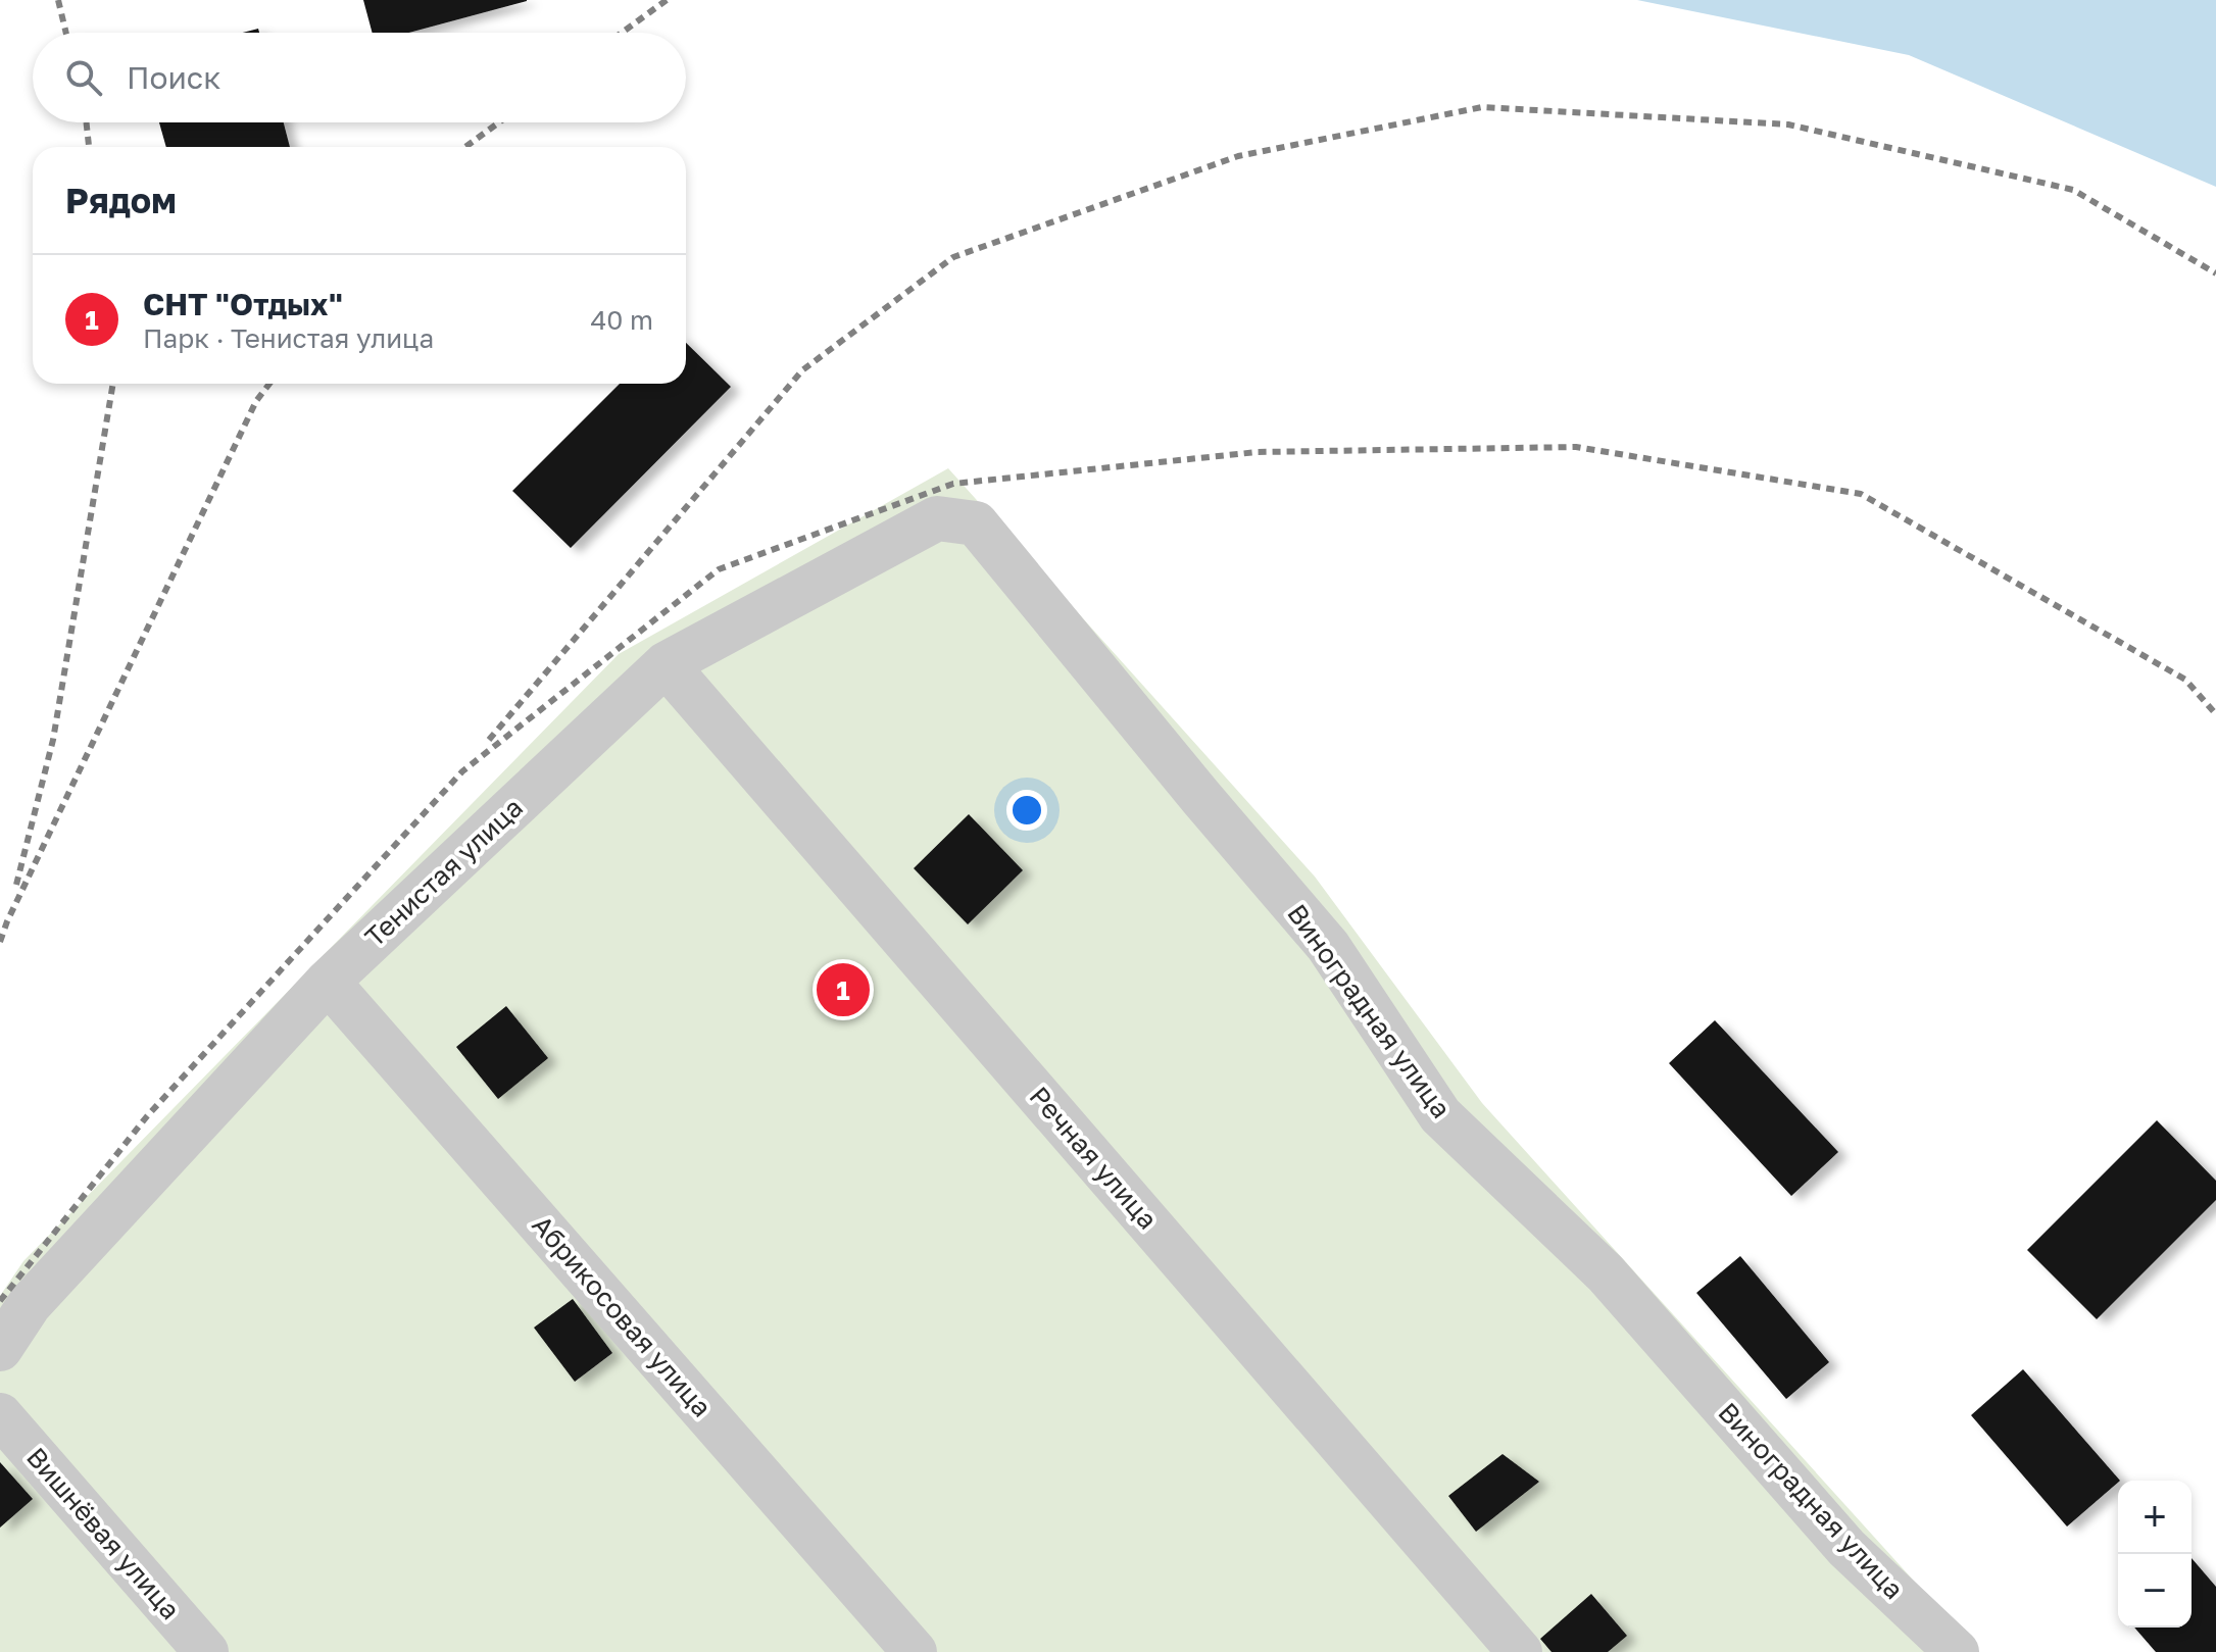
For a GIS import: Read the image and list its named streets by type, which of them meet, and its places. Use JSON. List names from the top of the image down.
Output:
{
  "streets": {
    "street": [
      "Тенистая улица",
      "Виноградная улица",
      "Речная улица",
      "Абрикосовая улица",
      "Вишнёвая улица"
    ]
  },
  "crossings": [
    ["Тенистая улица", "Виноградная улица"],
    ["Тенистая улица", "Речная улица"],
    ["Тенистая улица", "Абрикосовая улица"]
  ],
  "page": {
    "search": "Поиск",
    "heading": "Рядом",
    "list": [
      {
        "mark": "1",
        "name": "СНТ \"Отдых\"",
        "note": "Парк · Тенистая улица",
        "value": "40 m"
      }
    ],
    "pins": "1",
    "map_buttons": ["+", "−"]
  }
}
